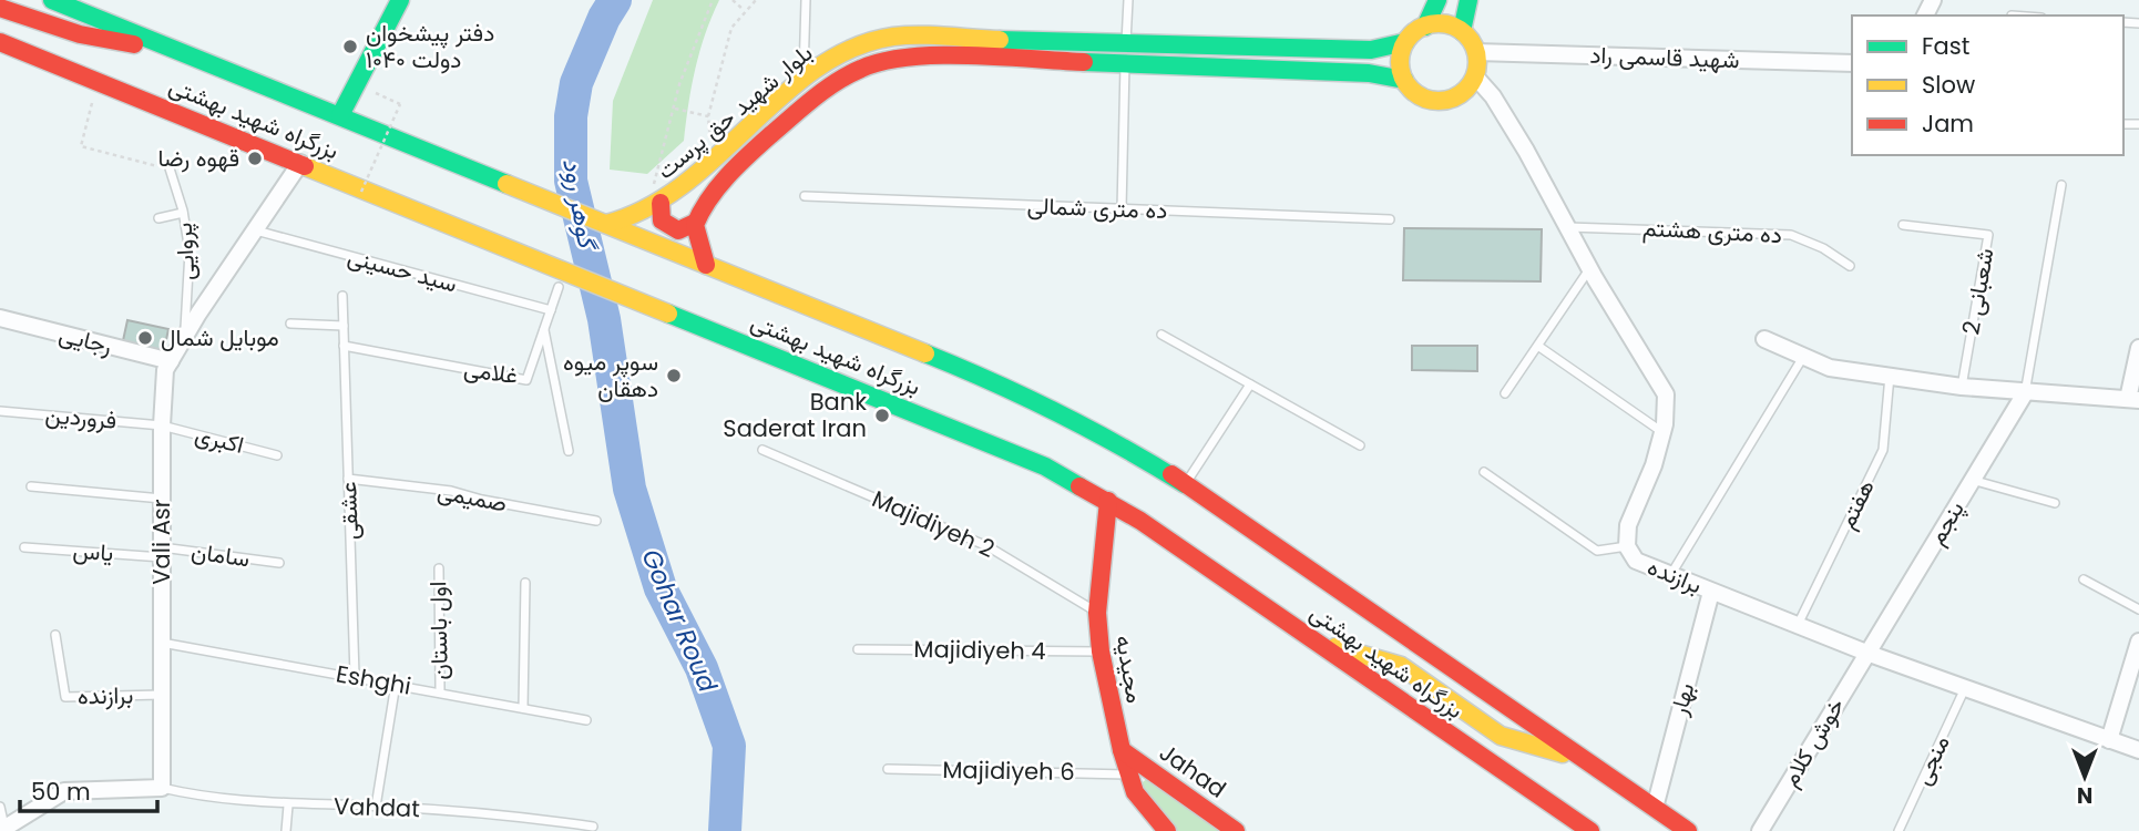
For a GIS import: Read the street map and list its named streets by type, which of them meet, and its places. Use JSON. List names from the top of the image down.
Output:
{
  "streets": {
    "main road": [
      "بلوار شهید حق پرست",
      "بزرگراه شهید بهشتی",
      "مجیدیه",
      "Jahad"
    ],
    "street": [
      "شهید قاسمی راد",
      "رجایی",
      "غلامی",
      "پنجم",
      "Vali Asr",
      "برازنده",
      "بهار",
      "خوش کلام"
    ],
    "lane": [
      "ده متری شمالی",
      "ده متری هشتم",
      "پروایی",
      "سید حسینی",
      "شعبانی 2",
      "فروردین",
      "اکبری",
      "صمیمی",
      "هفتم",
      "عشقی",
      "Majidiyeh 2",
      "یاس",
      "سامان",
      "اول باستان",
      "Majidiyeh 4",
      "Eshghi",
      "منجی",
      "Majidiyeh 6",
      "Vahdat"
    ]
  },
  "crossings": [
    ["شهید قاسمی راد", "بلوار شهید حق پرست"],
    ["شهید قاسمی راد", "برازنده"],
    ["بلوار شهید حق پرست", "بزرگراه شهید بهشتی"],
    ["بلوار شهید حق پرست", "برازنده"],
    ["بزرگراه شهید بهشتی", "غلامی"],
    ["بزرگراه شهید بهشتی", "Vali Asr"],
    ["بزرگراه شهید بهشتی", "مجیدیه"],
    ["بزرگراه شهید بهشتی", "بهار"],
    ["ده متری هشتم", "برازنده"],
    ["پروایی", "Vali Asr"],
    ["سید حسینی", "غلامی"],
    ["سید حسینی", "Vali Asr"],
    ["رجایی", "Vali Asr"],
    ["غلامی", "عشقی"],
    ["فروردین", "اکبری"],
    ["فروردین", "Vali Asr"],
    ["اکبری", "Vali Asr"],
    ["صمیمی", "عشقی"],
    ["هفتم", "برازنده"],
    ["عشقی", "Eshghi"],
    ["پنجم", "برازنده"],
    ["پنجم", "خوش کلام"],
    ["Majidiyeh 2", "مجیدیه"],
    ["Vali Asr", "یاس"],
    ["Vali Asr", "سامان"],
    ["Vali Asr", "برازنده"],
    ["Vali Asr", "Eshghi"],
    ["Vali Asr", "Vahdat"],
    ["یاس", "سامان"],
    ["برازنده", "بهار"],
    ["برازنده", "خوش کلام"],
    ["برازنده", "منجی"],
    ["اول باستان", "Eshghi"],
    ["Majidiyeh 4", "مجیدیه"],
    ["مجیدیه", "Majidiyeh 6"],
    ["مجیدیه", "Jahad"]
  ],
  "water": ["گوهر رود", "Gohar Roud"],
  "places": [
    "دفتر پیشخوان دولت ۱۰۴۰",
    "قهوه رضا",
    "موبایل شمال",
    "سوپر میوه دهقان",
    "Bank Saderat Iran"
  ],
  "legend": ["Fast", "Slow", "Jam"],
  "scale_bar": "50 m",
  "north": "bottom"
}
